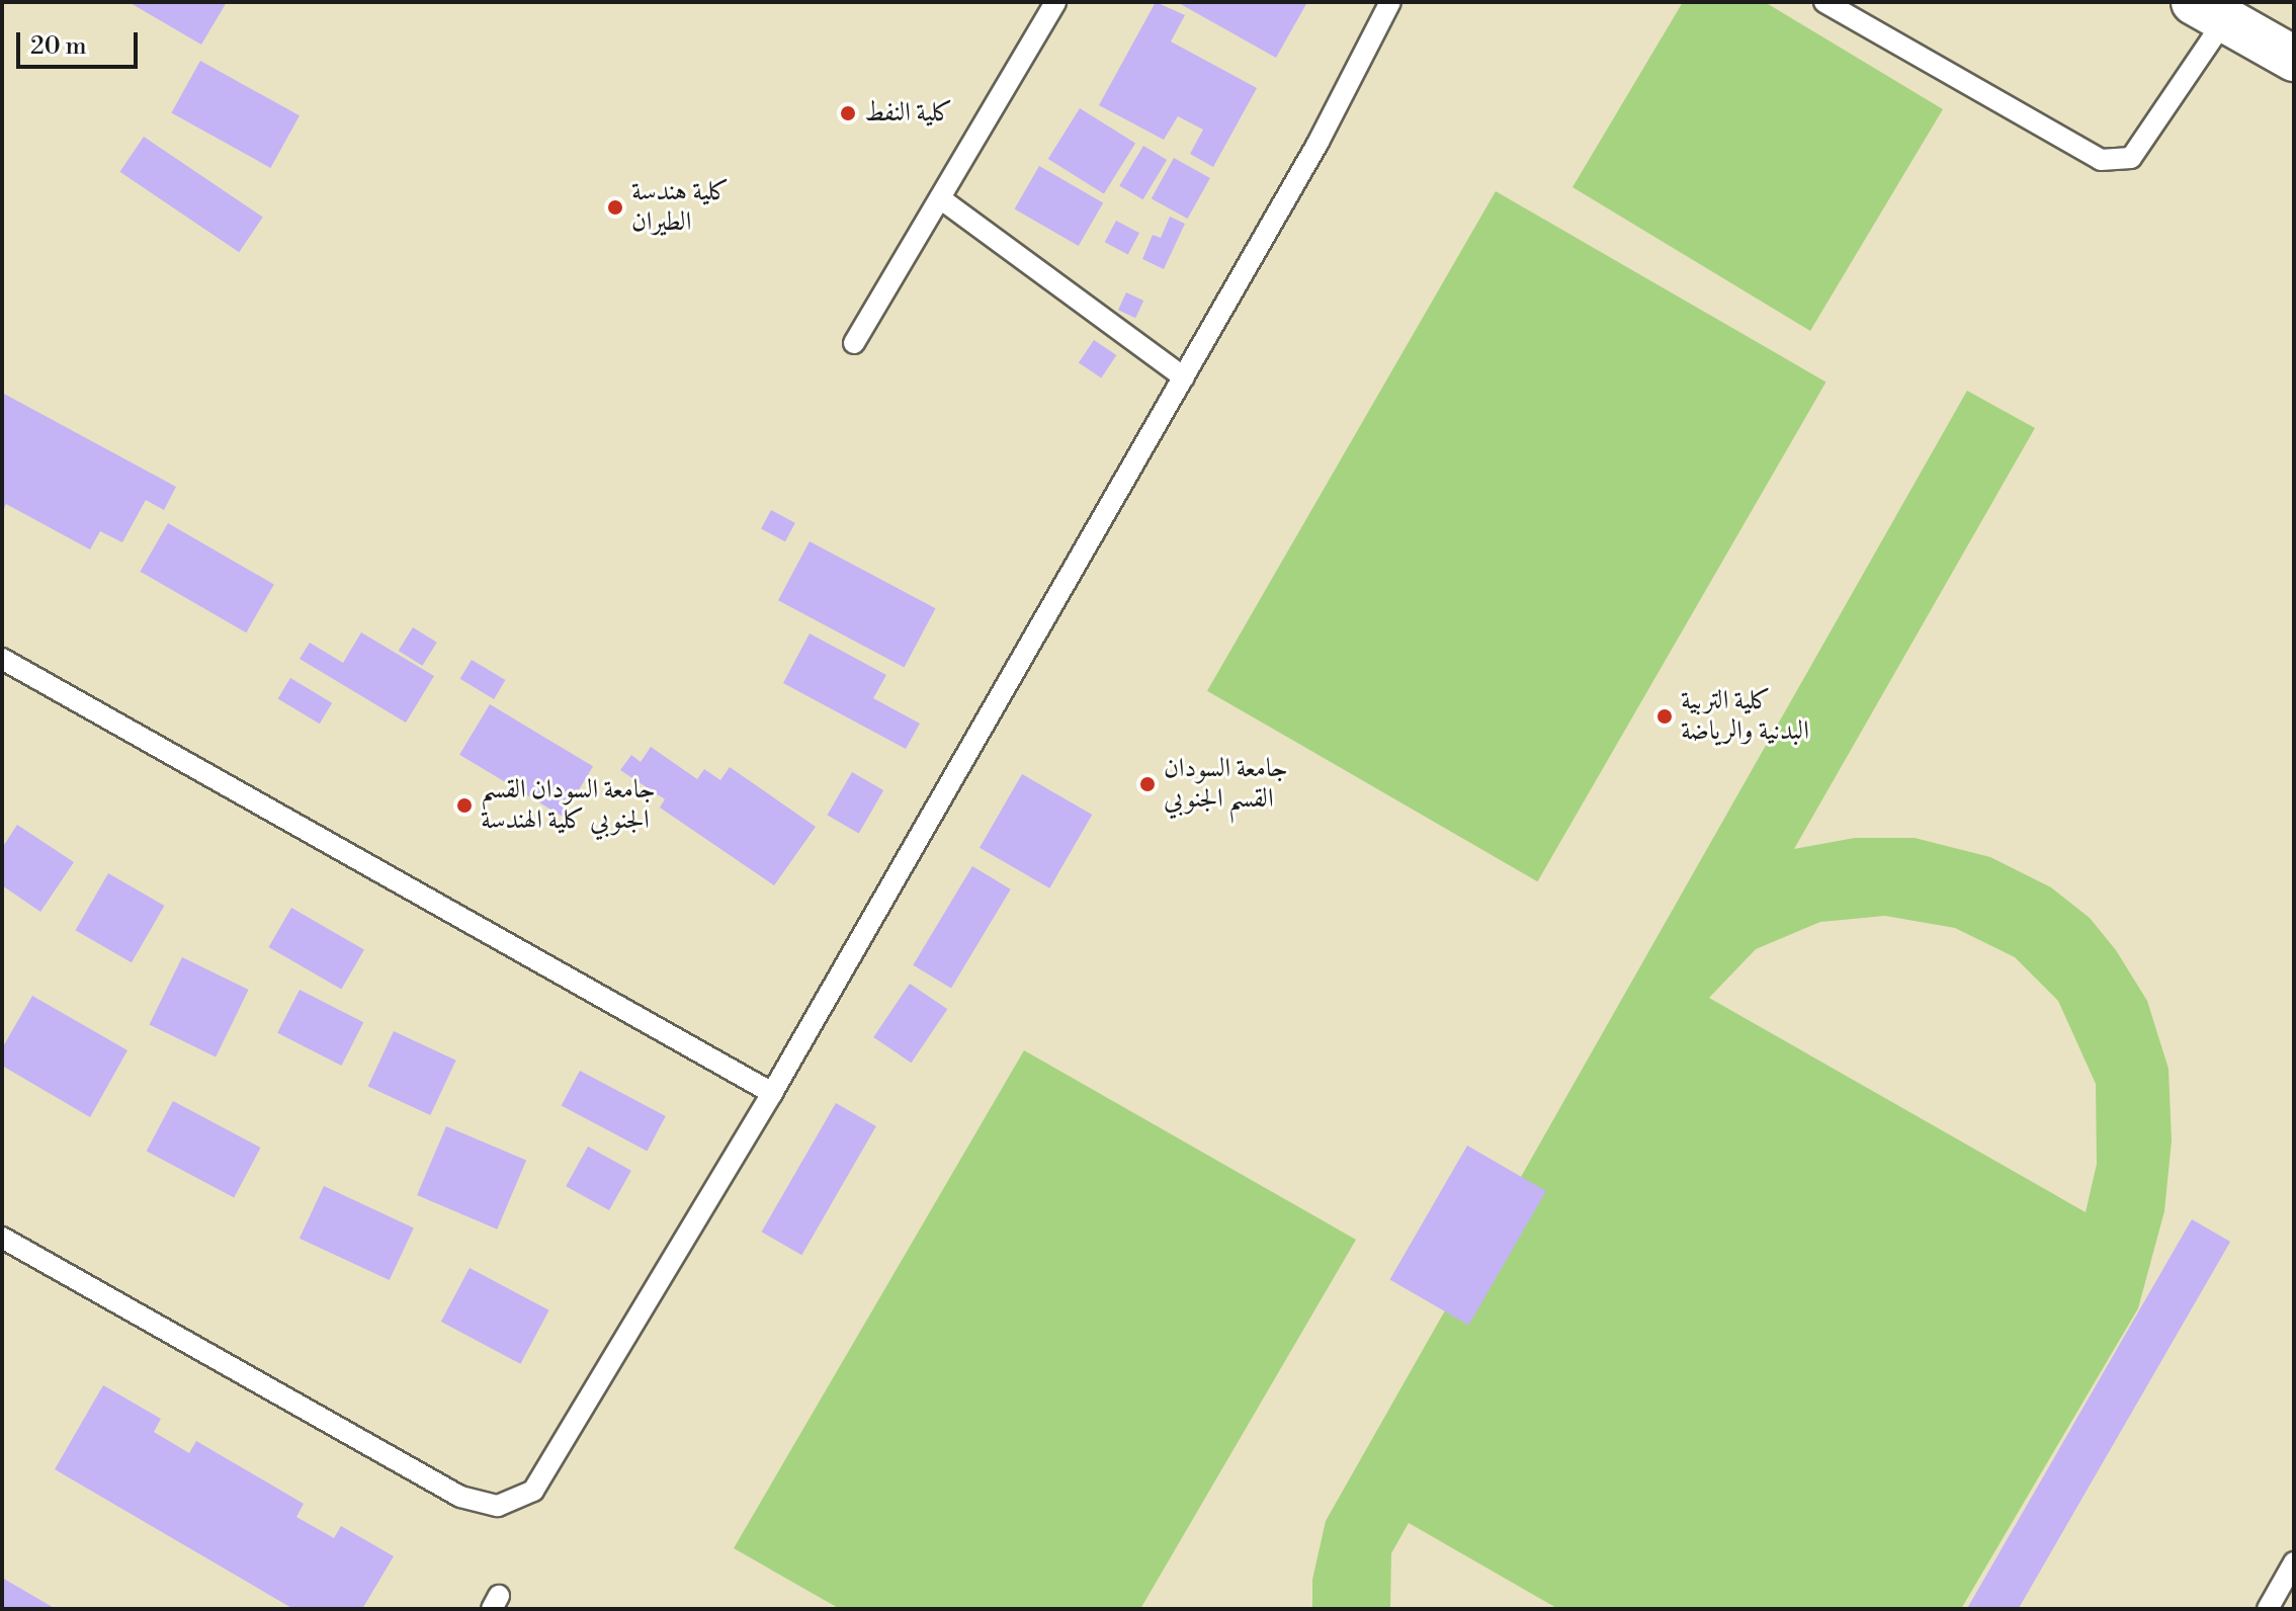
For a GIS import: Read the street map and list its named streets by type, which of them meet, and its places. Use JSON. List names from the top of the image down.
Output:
{
  "places": [
    "كلية النفط",
    "كلية هندسة الطيران",
    "كلية التربية البدنية والرياضة",
    "جامعة السودان القسم الجنوبي",
    "جامعة السودان القسم الجنوبي كلية الهندسة"
  ],
  "scale_bar": "20 m"
}
